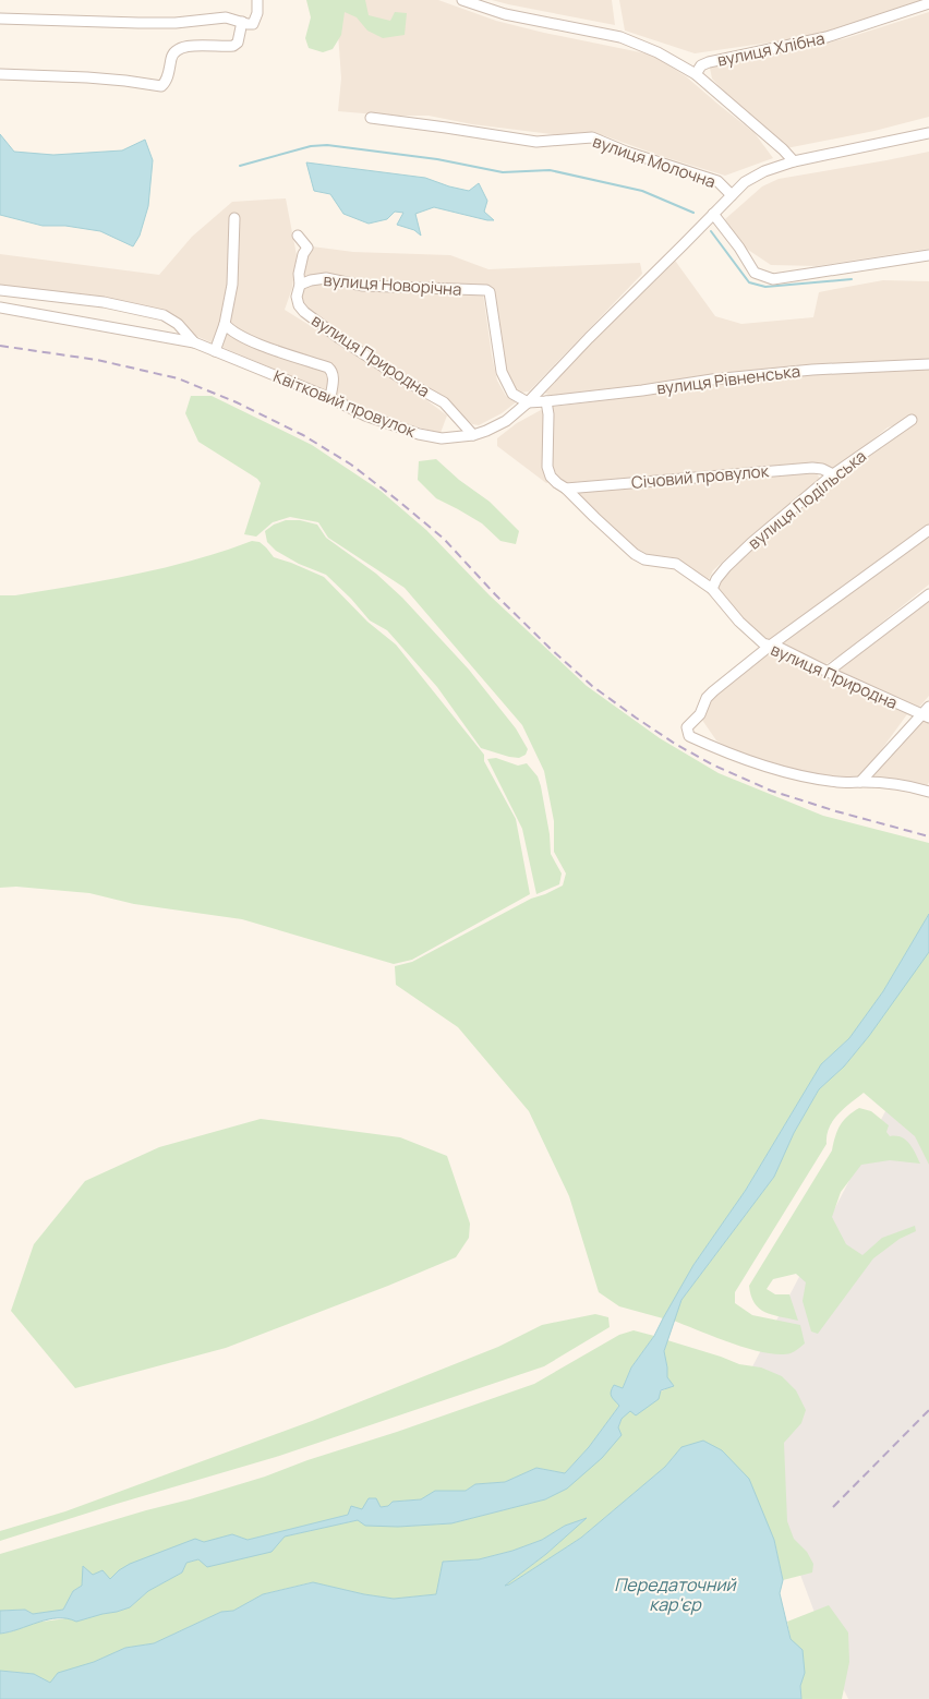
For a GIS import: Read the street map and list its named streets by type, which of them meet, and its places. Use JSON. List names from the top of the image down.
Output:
{
  "streets": {
    "street": [
      "вулиця Хлібна",
      "вулиця Молочна",
      "вулиця Новорічна",
      "вулиця Природна",
      "вулиця Рівненська",
      "Квітковий провулок",
      "Січовий провулок",
      "вулиця Подільська"
    ]
  },
  "crossings": [
    ["вулиця Молочна", "Квітковий провулок"],
    ["вулиця Новорічна", "вулиця Природна"],
    ["вулиця Новорічна", "вулиця Рівненська"],
    ["вулиця Новорічна", "Квітковий провулок"],
    ["вулиця Природна", "вулиця Рівненська"],
    ["вулиця Природна", "Квітковий провулок"],
    ["вулиця Природна", "Січовий провулок"],
    ["вулиця Природна", "вулиця Подільська"],
    ["вулиця Рівненська", "Квітковий провулок"],
    ["Січовий провулок", "вулиця Подільська"]
  ],
  "water": ["Передаточний кар'єр"]
}
